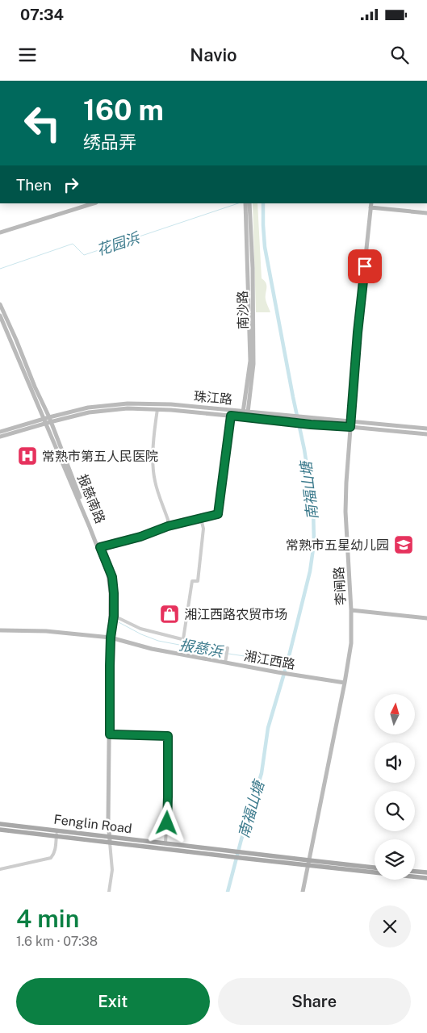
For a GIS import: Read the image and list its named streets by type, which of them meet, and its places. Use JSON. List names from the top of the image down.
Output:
{
  "streets": {
    "main road": ["Fenglin Road"],
    "street": [
      "南沙路",
      "珠江路",
      "报慈南路",
      "李闸路",
      "湘江西路"
    ]
  },
  "crossings": [
    ["南沙路", "珠江路"],
    ["珠江路", "报慈南路"],
    ["珠江路", "李闸路"],
    ["报慈南路", "湘江西路"],
    ["报慈南路", "Fenglin Road"],
    ["李闸路", "湘江西路"]
  ],
  "water": ["花园浜", "南福山塘", "报慈浜"],
  "places": {
    "hospital": ["常熟市第五人民医院"],
    "school or university": ["常熟市五星幼儿园"],
    "shop": ["湘江西路农贸市场"]
  },
  "north": "top",
  "page": {
    "status": "07:34",
    "header": "Navio",
    "turn": ["160 m", "绣品弄"],
    "then": "Then",
    "heading": ["4 min", "1.6 km · 07:38"],
    "buttons": ["Exit", "Share"]
  }
}
